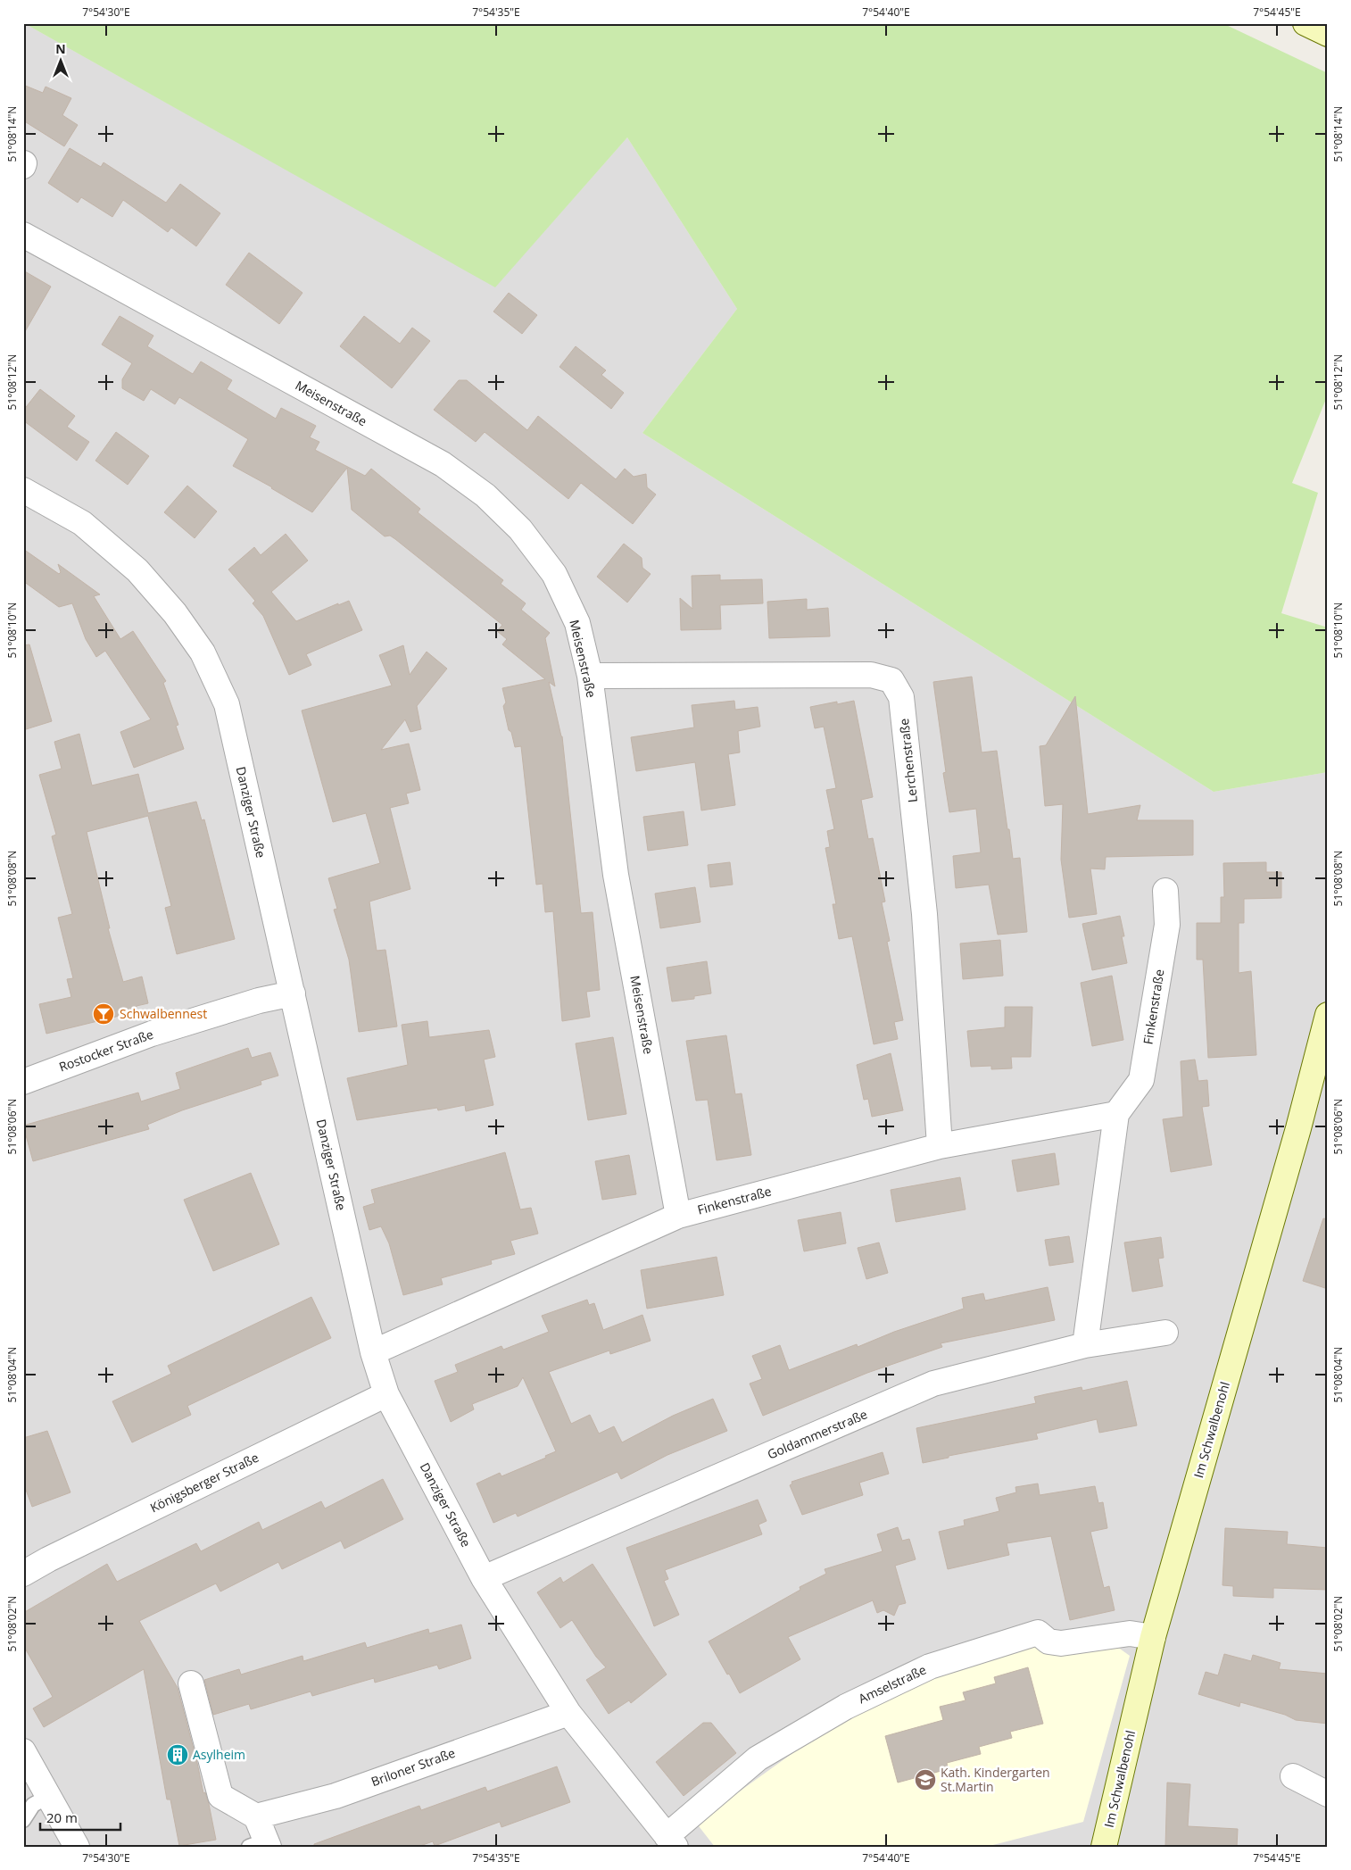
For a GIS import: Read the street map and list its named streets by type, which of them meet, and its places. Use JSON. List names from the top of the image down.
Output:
{
  "streets": {
    "street": [
      "Meisenstraße",
      "Lerchenstraße",
      "Danziger Straße",
      "Finkenstraße",
      "Rostocker Straße",
      "Im Schwalbenohl",
      "Goldammerstraße",
      "Königsberger Straße",
      "Amselstraße",
      "Briloner Straße"
    ]
  },
  "crossings": [
    ["Meisenstraße", "Lerchenstraße"],
    ["Meisenstraße", "Finkenstraße"],
    ["Lerchenstraße", "Finkenstraße"],
    ["Danziger Straße", "Finkenstraße"],
    ["Danziger Straße", "Rostocker Straße"],
    ["Danziger Straße", "Goldammerstraße"],
    ["Danziger Straße", "Königsberger Straße"],
    ["Danziger Straße", "Amselstraße"],
    ["Danziger Straße", "Briloner Straße"],
    ["Finkenstraße", "Goldammerstraße"],
    ["Im Schwalbenohl", "Amselstraße"]
  ],
  "places": {
    "bar": ["Schwalbennest"],
    "building": ["Asylheim"],
    "school or university": ["Kath. Kindergarten St.Martin"]
  },
  "scale_bar": "20 m",
  "north": "top",
  "coordinates": [
    "7°54'30\"E",
    "7°54'35\"E",
    "7°54'40\"E",
    "7°54'45\"E",
    "51°08'14\"N",
    "51°08'12\"N",
    "51°08'10\"N",
    "51°08'08\"N",
    "51°08'06\"N",
    "51°08'04\"N",
    "51°08'02\"N"
  ]
}
